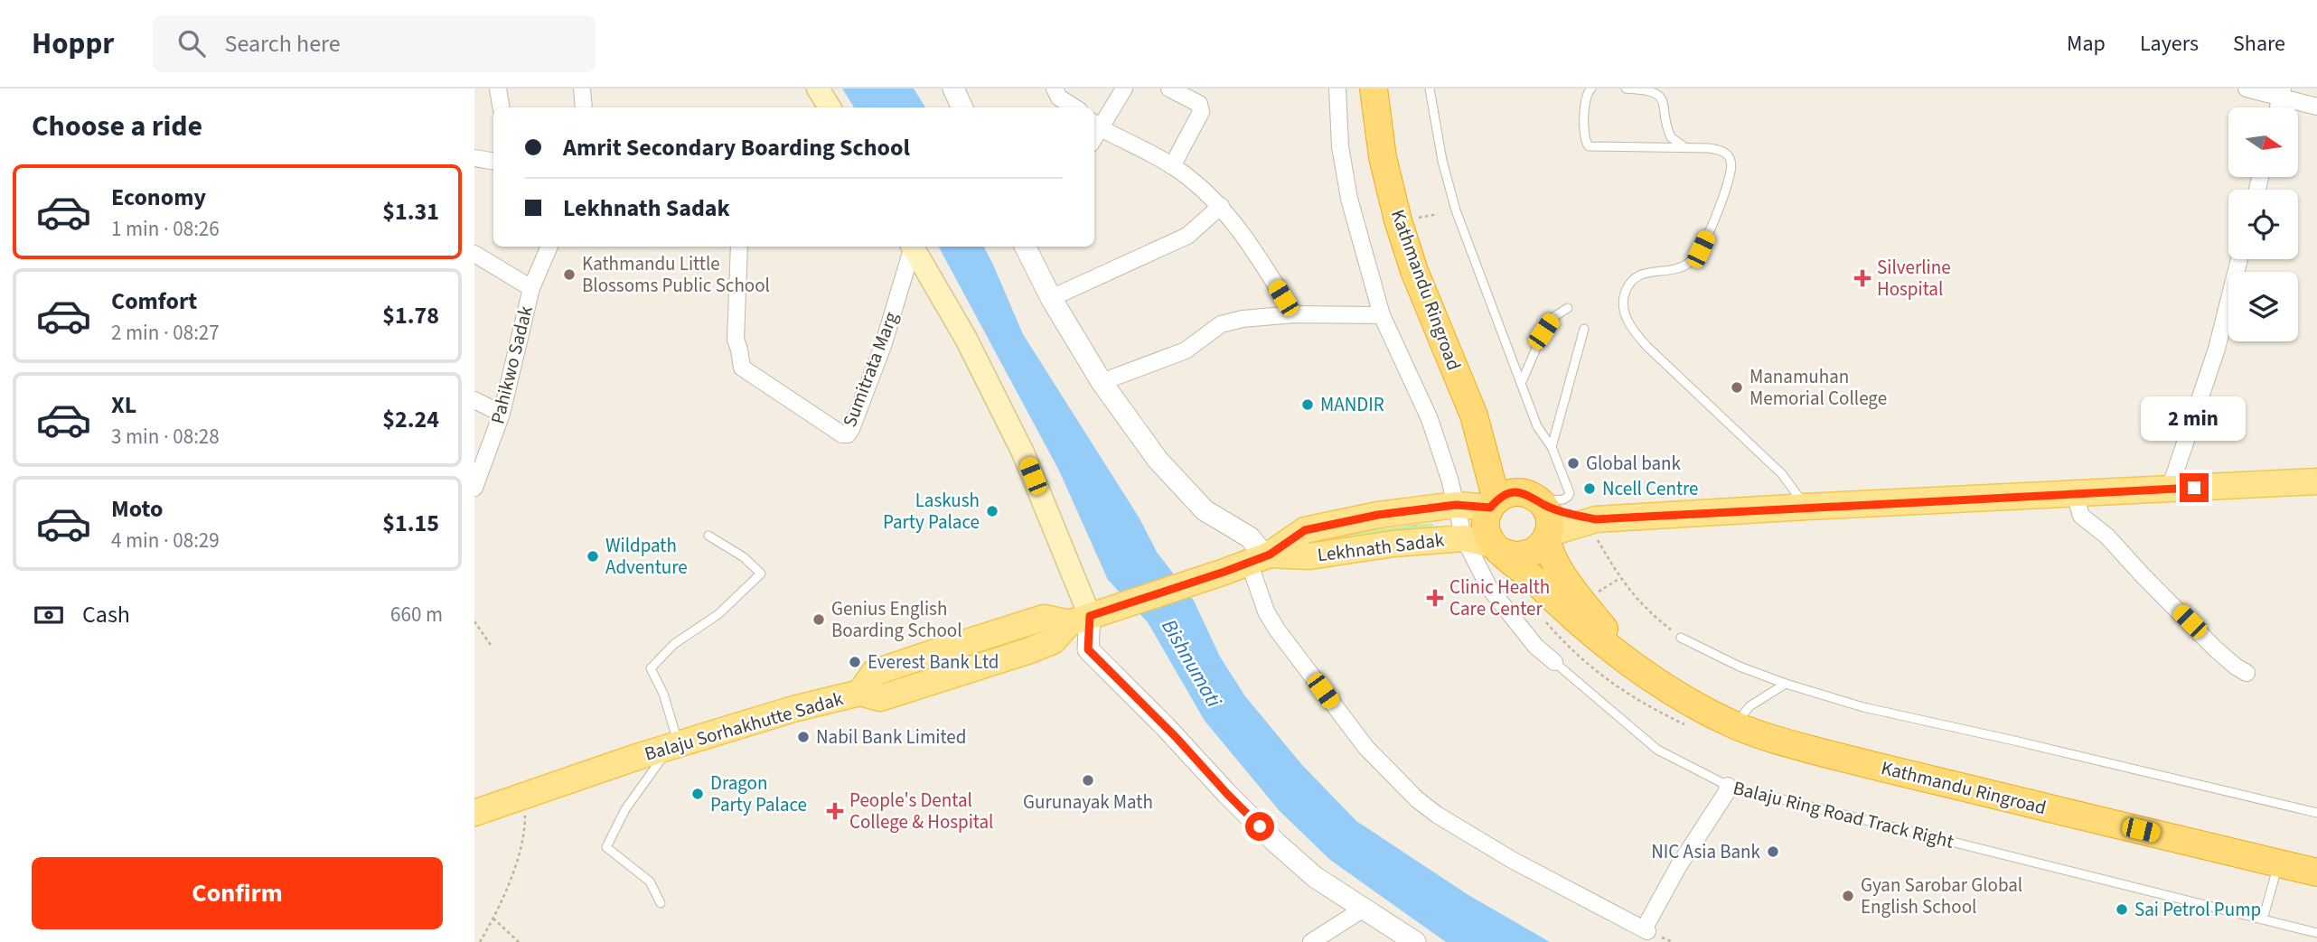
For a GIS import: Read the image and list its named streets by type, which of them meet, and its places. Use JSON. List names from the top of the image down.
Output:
{
  "streets": {
    "highway": ["Kathmandu Ringroad"],
    "main road": ["Lekhnath Sadak", "Balaju Sorhakhutte Sadak"],
    "street": ["Pahikwo Sadak", "Sumitrata Marg", "Balaju Ring Road Track Right"]
  },
  "crossings": [
    ["Kathmandu Ringroad", "Lekhnath Sadak"],
    ["Lekhnath Sadak", "Balaju Sorhakhutte Sadak"],
    ["Lekhnath Sadak", "Balaju Ring Road Track Right"]
  ],
  "water": ["Bishnumati"],
  "places": {
    "other": [
      "Kathmandu Little Blossoms Public School",
      "Manamuhan Memorial College",
      "MANDIR",
      "Global bank",
      "Ncell Centre",
      "Laskush Party Palace",
      "Wildpath Adventure",
      "Genius English Boarding School",
      "Everest Bank Ltd",
      "Nabil Bank Limited",
      "Gurunayak Math",
      "Dragon Party Palace",
      "NIC Asia Bank",
      "Gyan Sarobar Global English School",
      "Sai Petrol Pump"
    ],
    "health": ["Silverline Hospital", "Clinic Health Care Center", "People's Dental College & Hospital"]
  },
  "north": "right",
  "page": {
    "header": "Hoppr",
    "search": "Search here",
    "nav": ["Map", "Layers", "Share"],
    "heading": "Choose a ride",
    "banner": ["Amrit Secondary Boarding School", "Lekhnath Sadak"],
    "list": [
      {
        "name": "Economy",
        "note": "1 min · 08:26",
        "value": "$1.31"
      },
      {
        "name": "Comfort",
        "note": "2 min · 08:27",
        "value": "$1.78"
      },
      {
        "name": "XL",
        "note": "3 min · 08:28",
        "value": "$2.24"
      },
      {
        "name": "Moto",
        "note": "4 min · 08:29",
        "value": "$1.15"
      }
    ],
    "bubble": "2 min",
    "pay": ["Cash", "660 m"],
    "buttons": "Confirm"
  }
}
